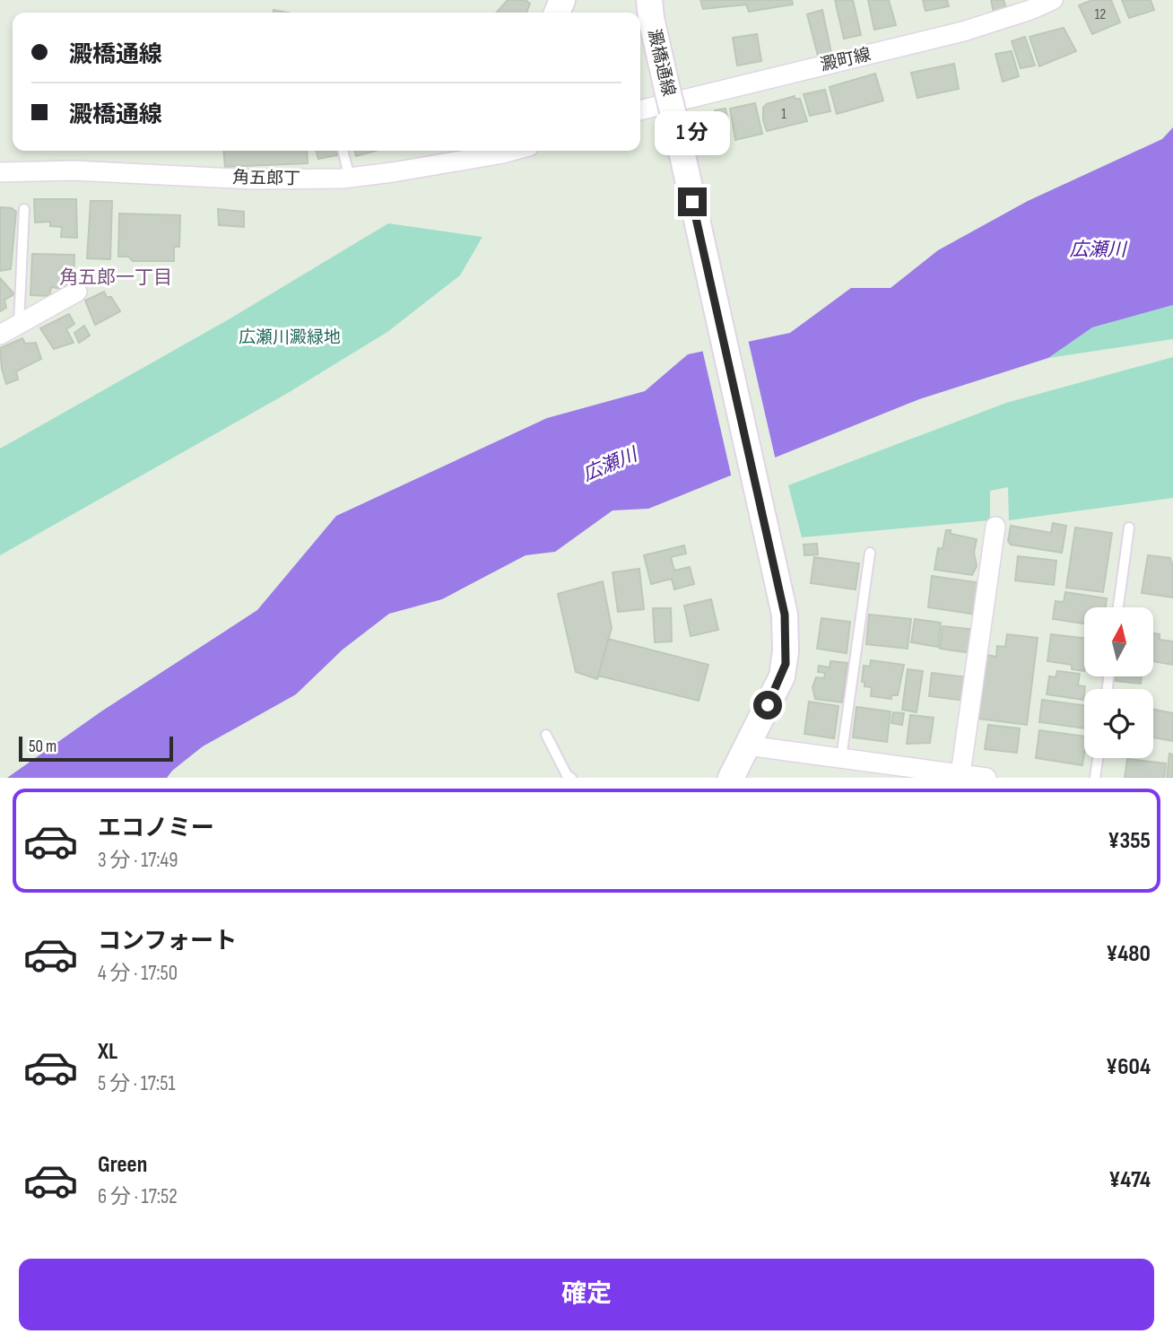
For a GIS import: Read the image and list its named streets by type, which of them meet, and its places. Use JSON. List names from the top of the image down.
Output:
{
  "streets": {
    "street": ["澱町線", "澱橋通線", "角五郎丁"]
  },
  "districts": ["角五郎一丁目"],
  "water": ["広瀬川"],
  "parks": ["広瀬川澱緑地"],
  "house_numbers": ["12", "1"],
  "scale_bar": "50 m",
  "north": "top",
  "page": {
    "banner": ["澱橋通線", "澱橋通線"],
    "bubble": "1 分",
    "scale": "50 m",
    "list": [
      {
        "name": "エコノミー",
        "note": "3 分 · 17:49",
        "value": "¥355"
      },
      {
        "name": "コンフォート",
        "note": "4 分 · 17:50",
        "value": "¥480"
      },
      {
        "name": "XL",
        "note": "5 分 · 17:51",
        "value": "¥604"
      },
      {
        "name": "Green",
        "note": "6 分 · 17:52",
        "value": "¥474"
      }
    ],
    "buttons": "確定"
  }
}
